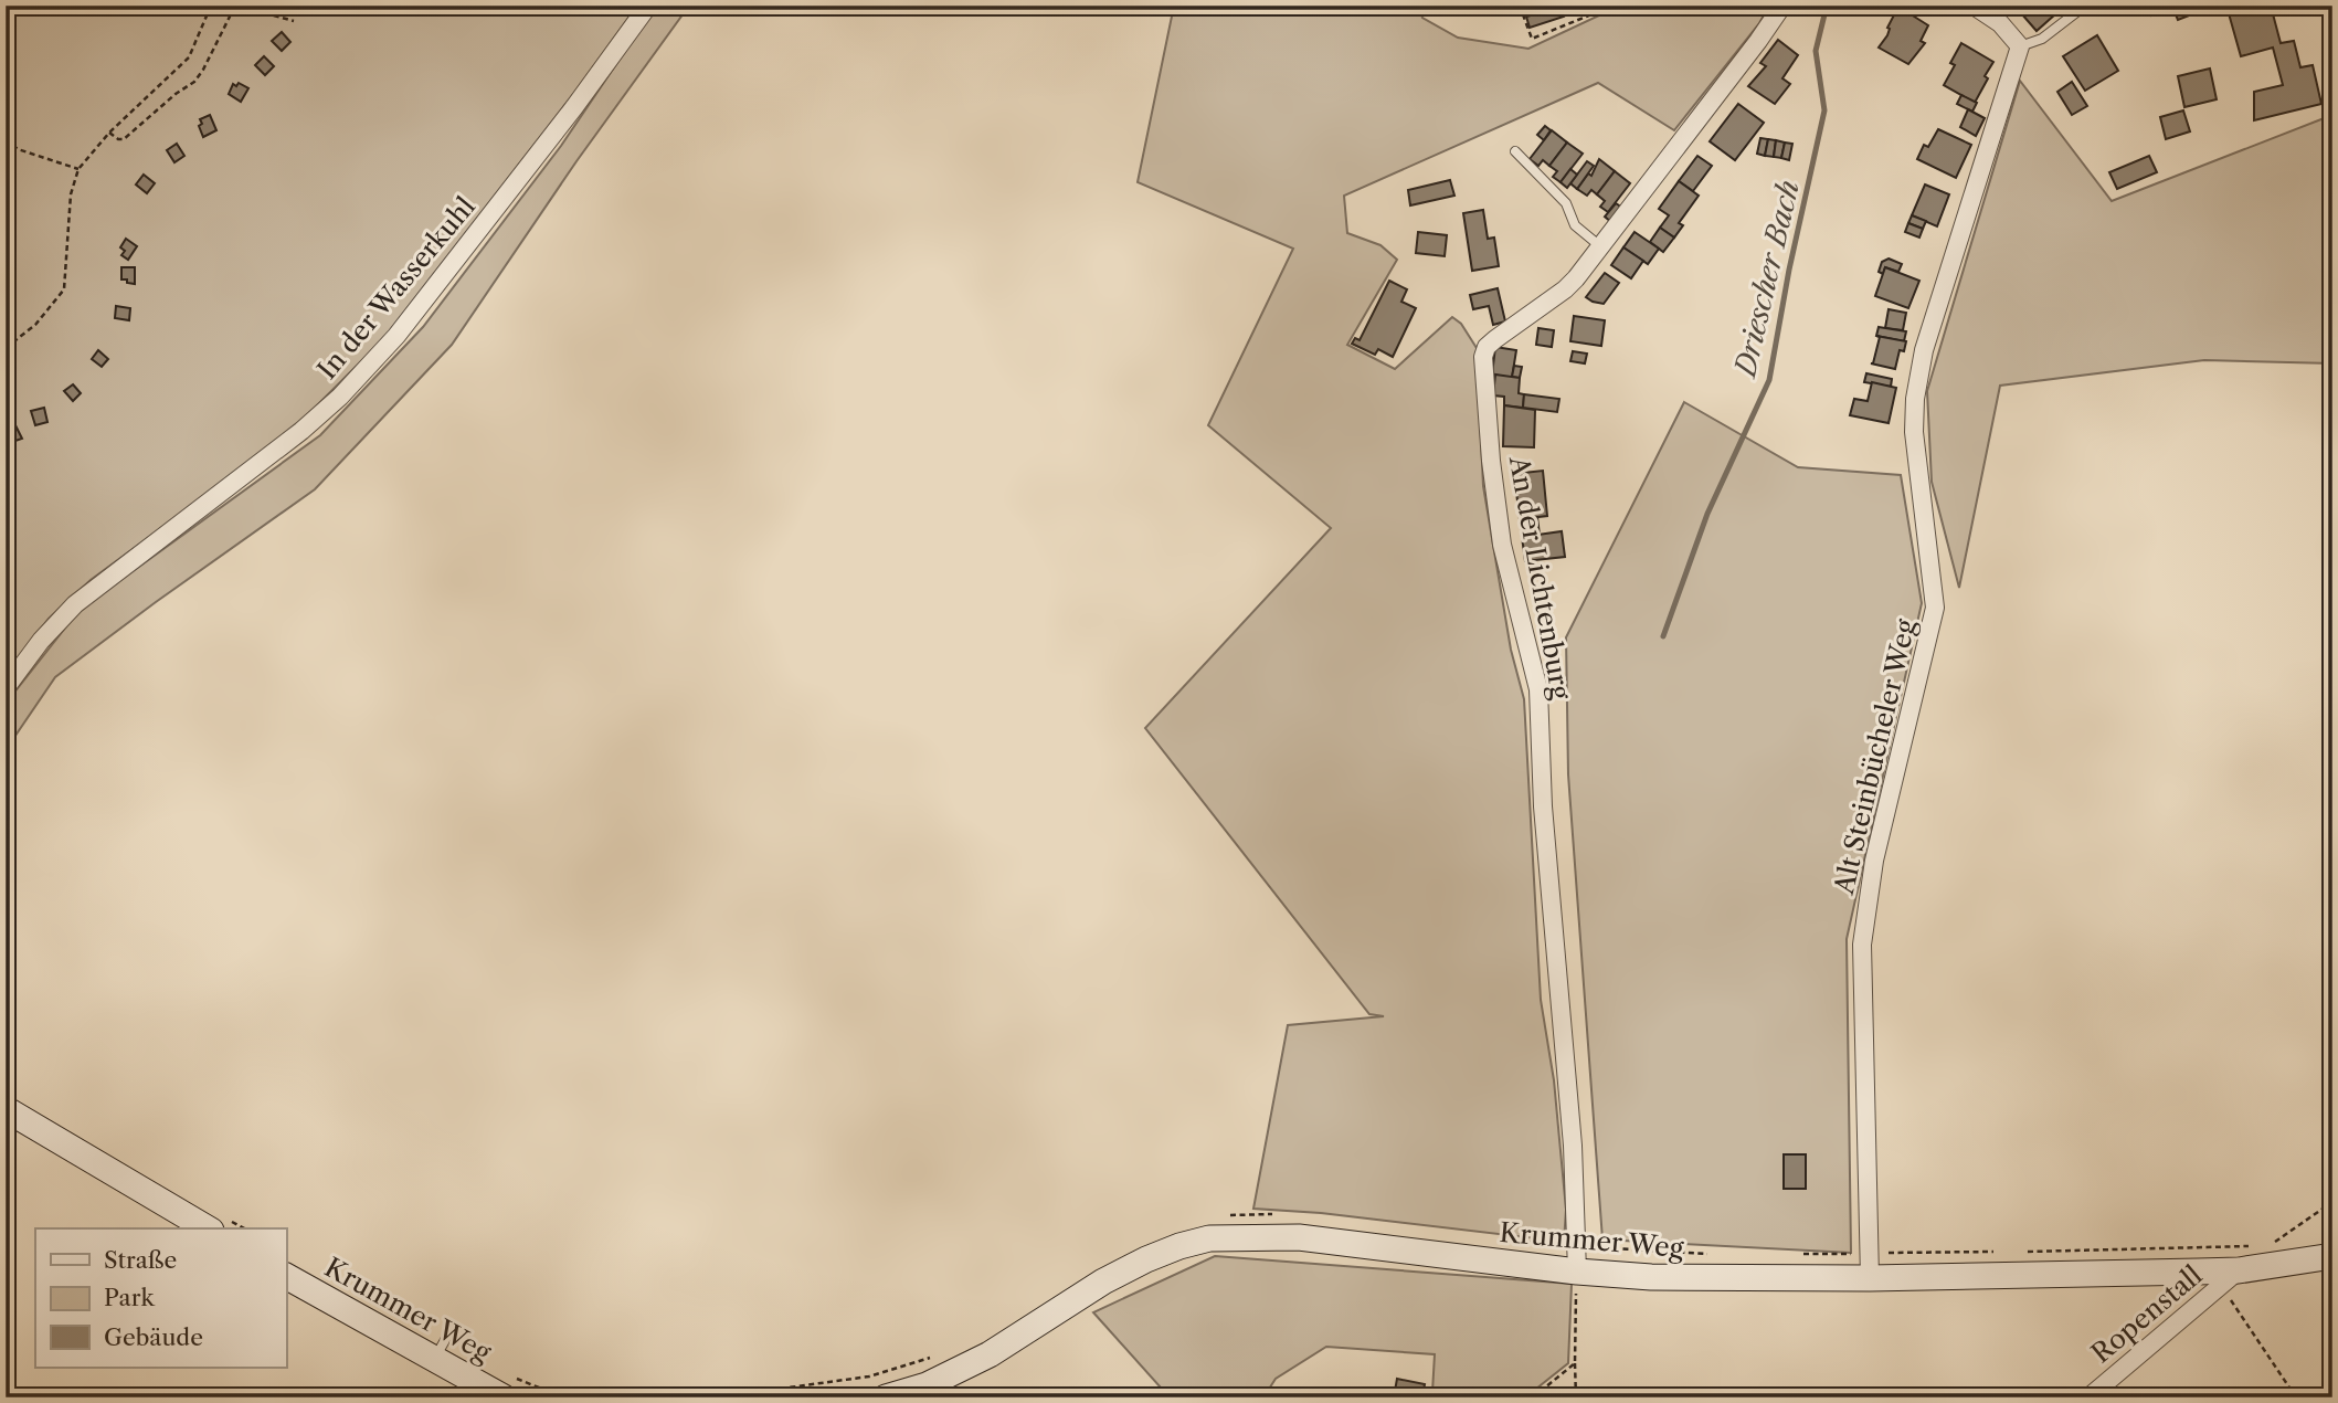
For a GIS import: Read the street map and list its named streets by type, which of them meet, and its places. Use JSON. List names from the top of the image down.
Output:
{
  "streets": {
    "main road": ["Krummer Weg"],
    "street": [
      "In der Wasserkuhl",
      "An der Lichtenburg",
      "Alt Steinbücheler Weg",
      "Ropenstall"
    ]
  },
  "crossings": [
    ["An der Lichtenburg", "Krummer Weg"],
    ["Alt Steinbücheler Weg", "Krummer Weg"],
    ["Krummer Weg", "Ropenstall"]
  ],
  "water": ["Driescher Bach"],
  "legend": ["Straße", "Park", "Gebäude"]
}
